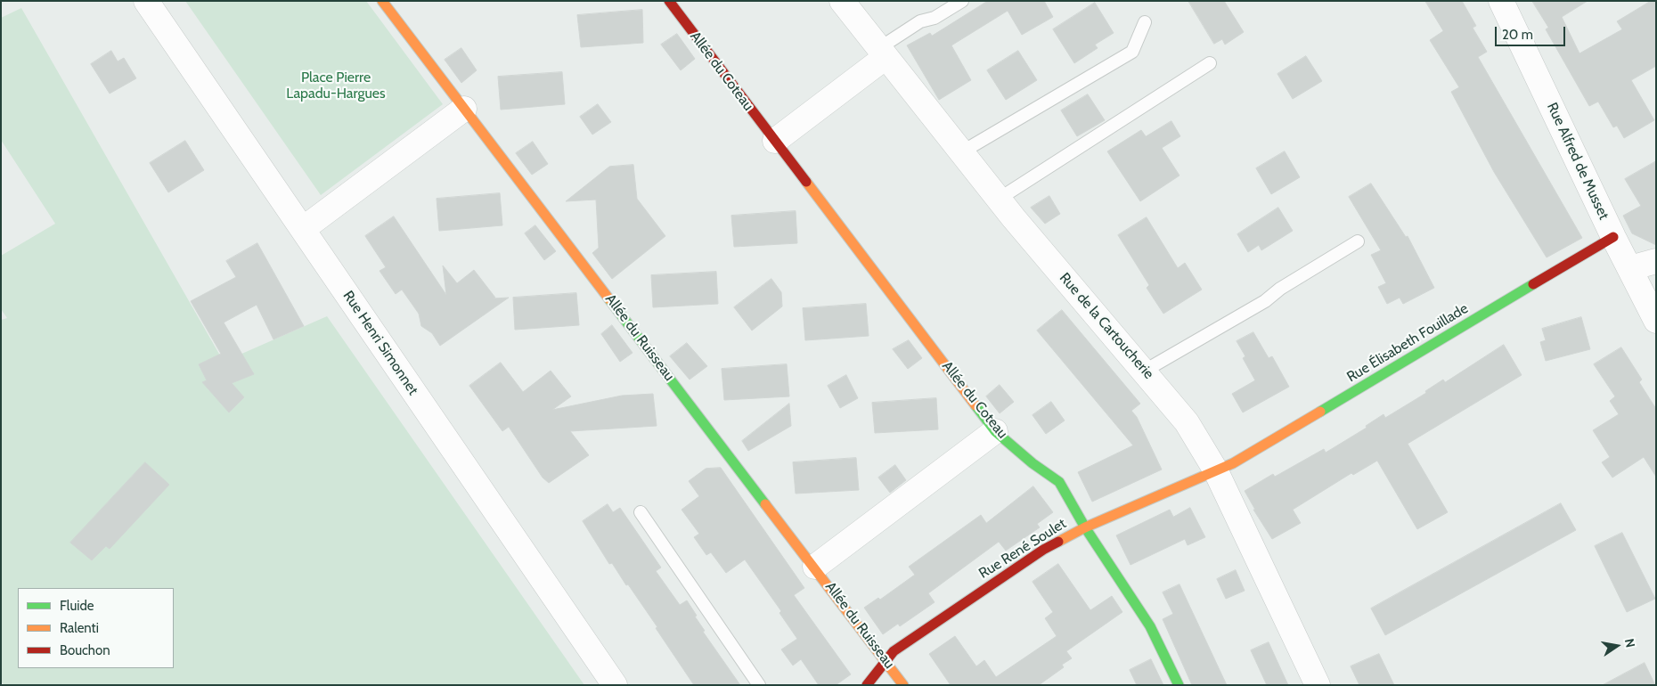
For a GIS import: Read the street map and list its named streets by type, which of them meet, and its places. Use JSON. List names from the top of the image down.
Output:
{
  "streets": {
    "street": [
      "Allée du Coteau",
      "Rue Alfred de Musset",
      "Rue de la Cartoucherie",
      "Allée du Ruisseau",
      "Rue Henri Simonnet",
      "Rue Élisabeth Fouillade",
      "Rue René Soulet"
    ]
  },
  "crossings": [
    ["Allée du Coteau", "Rue René Soulet"],
    ["Rue Alfred de Musset", "Rue Élisabeth Fouillade"],
    ["Rue de la Cartoucherie", "Rue Élisabeth Fouillade"],
    ["Rue de la Cartoucherie", "Rue René Soulet"],
    ["Allée du Ruisseau", "Rue René Soulet"],
    ["Rue Élisabeth Fouillade", "Rue René Soulet"]
  ],
  "parks": ["Place Pierre Lapadu-Hargues"],
  "legend": ["Fluide", "Ralenti", "Bouchon"],
  "scale_bar": "20 m",
  "north": "right"
}
